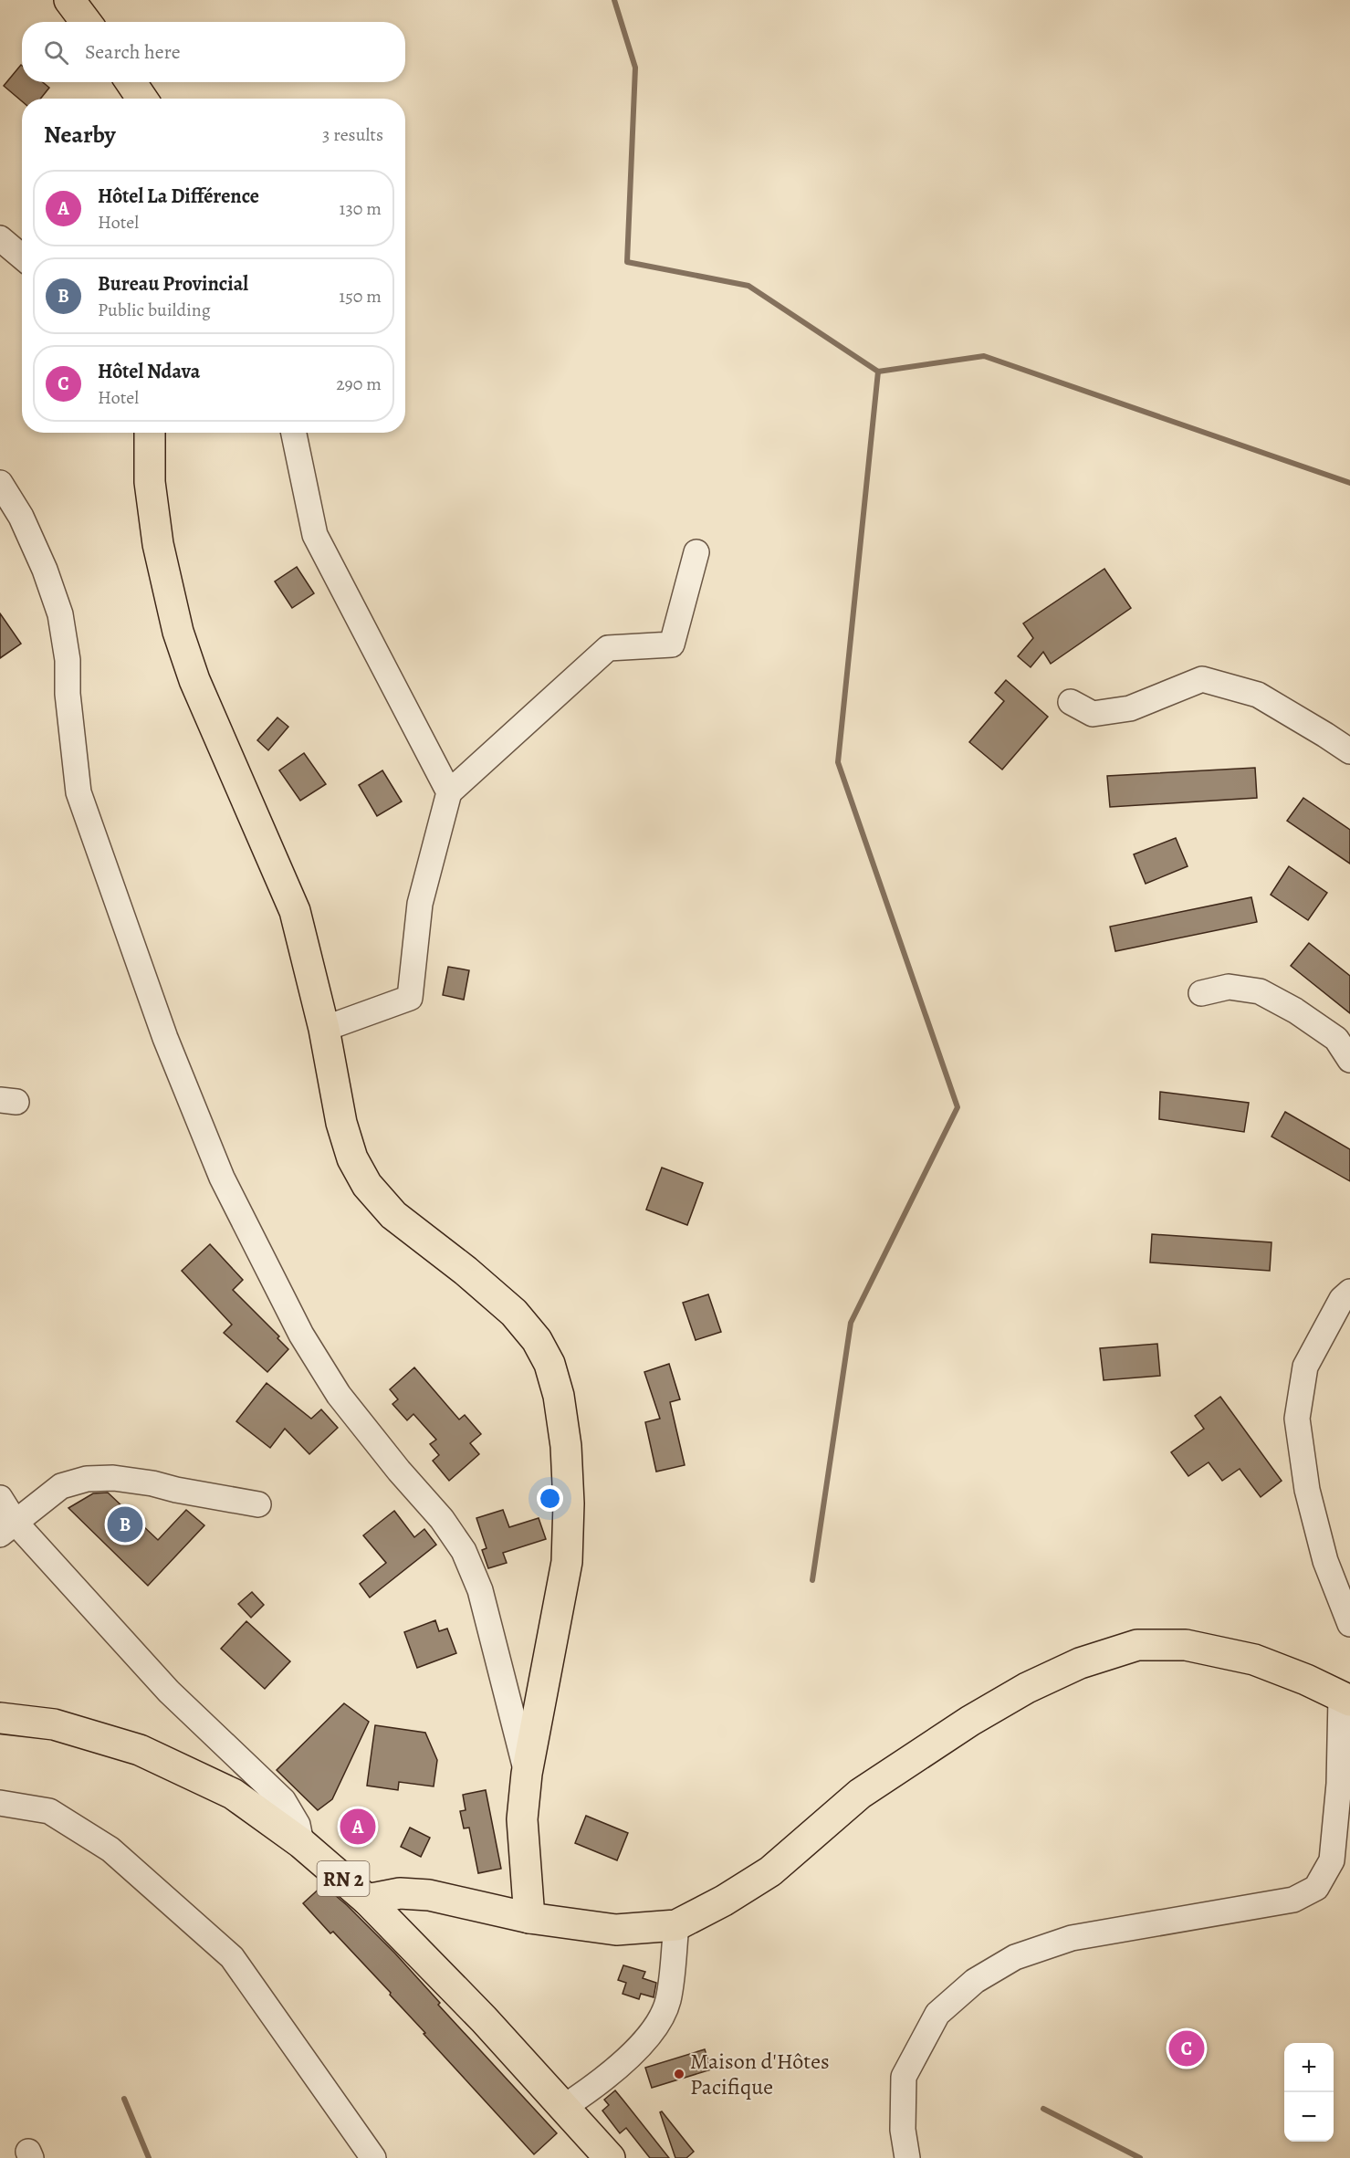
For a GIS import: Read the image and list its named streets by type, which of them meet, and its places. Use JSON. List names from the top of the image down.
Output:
{
  "streets": {
    "main road": ["RN 2"]
  },
  "places": ["Maison d'Hôtes Pacifique"],
  "page": {
    "search": "Search here",
    "heading": ["Nearby", "3 results"],
    "list": [
      {
        "mark": "A",
        "name": "Hôtel La Différence",
        "note": "Hotel",
        "value": "130 m"
      },
      {
        "mark": "B",
        "name": "Bureau Provincial",
        "note": "Public building",
        "value": "150 m"
      },
      {
        "mark": "C",
        "name": "Hôtel Ndava",
        "note": "Hotel",
        "value": "290 m"
      }
    ],
    "pins": ["B", "A", "C"],
    "map_buttons": ["+", "−"]
  }
}
